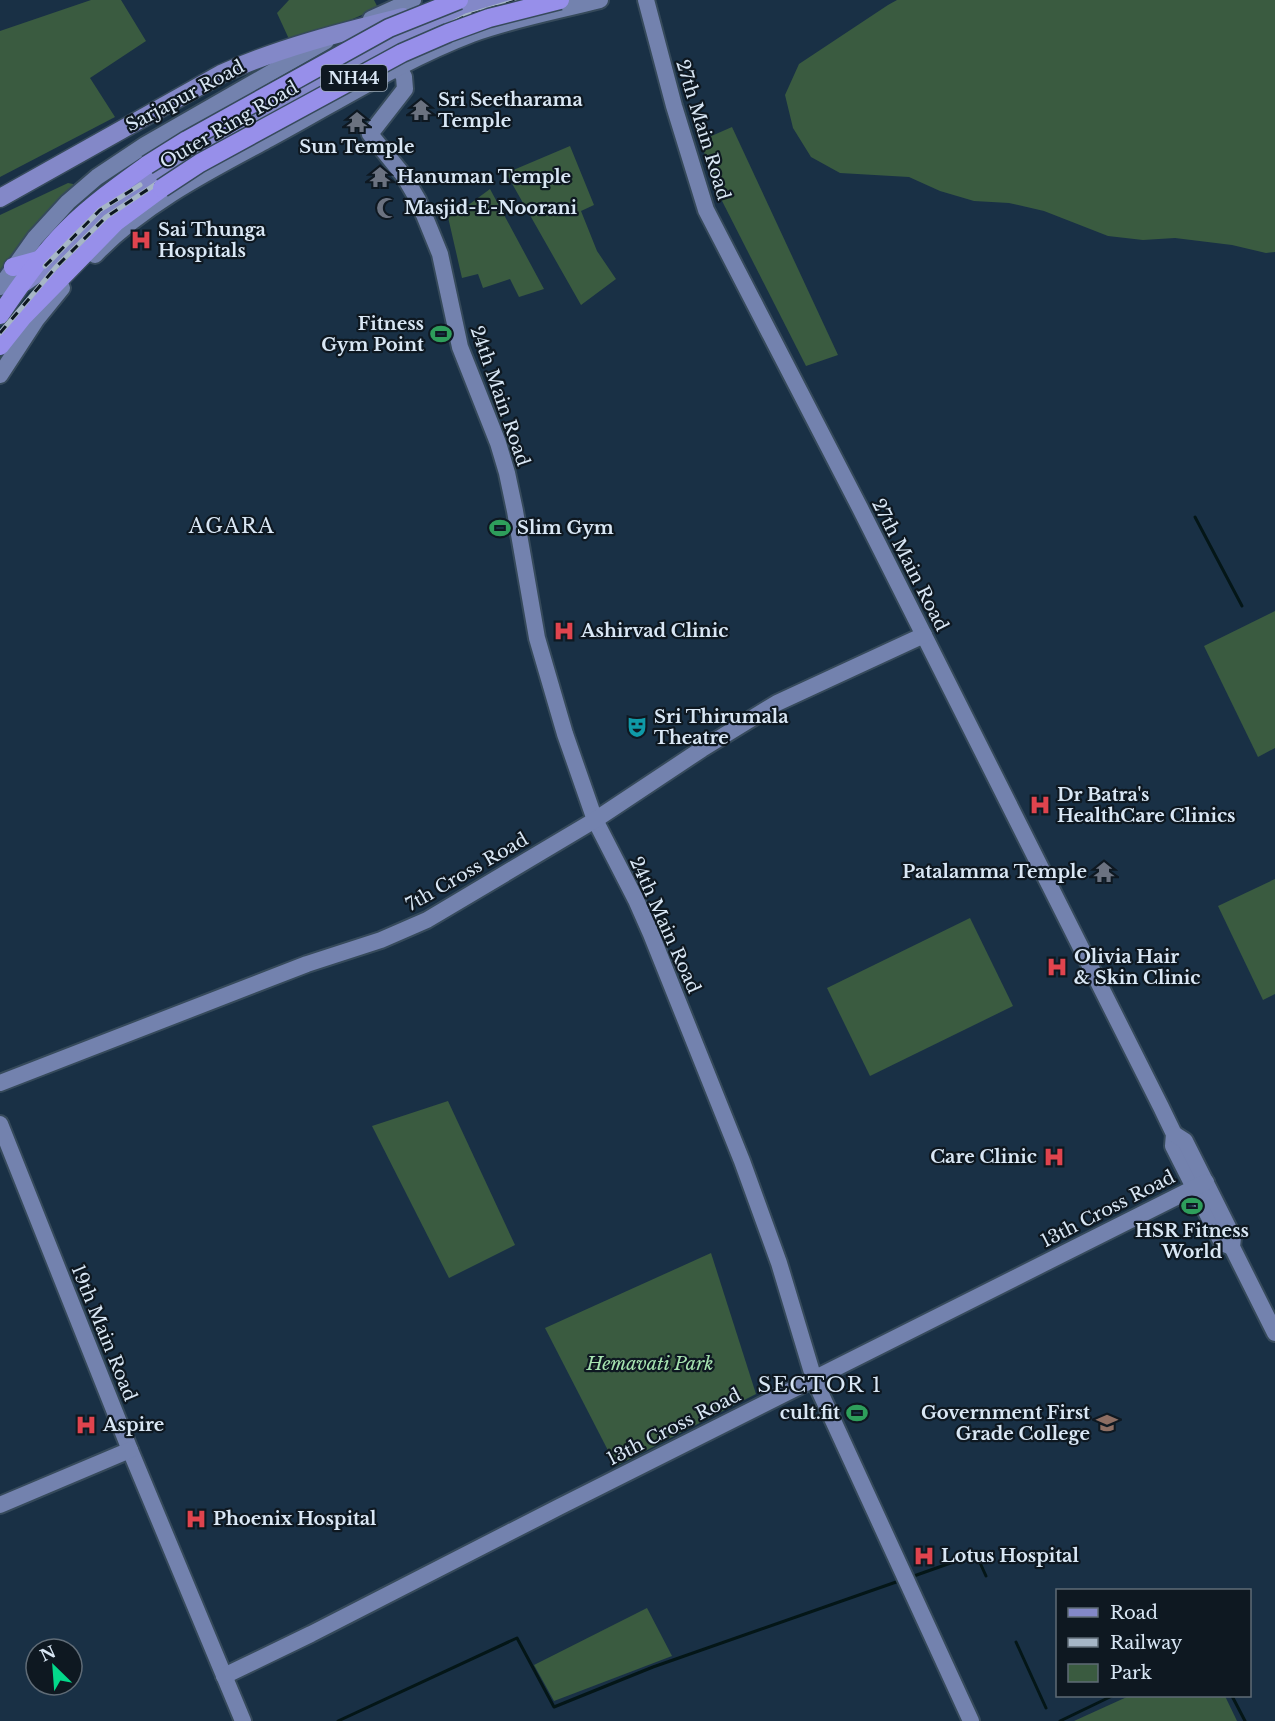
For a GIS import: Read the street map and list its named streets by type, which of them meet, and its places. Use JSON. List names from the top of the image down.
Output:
{
  "streets": {
    "highway": ["NH44", "Outer Ring Road"],
    "main road": ["Sarjapur Road"],
    "street": [
      "27th Main Road",
      "24th Main Road",
      "7th Cross Road",
      "13th Cross Road",
      "19th Main Road"
    ]
  },
  "crossings": [
    ["Sarjapur Road", "Outer Ring Road"],
    ["27th Main Road", "7th Cross Road"],
    ["27th Main Road", "13th Cross Road"],
    ["24th Main Road", "7th Cross Road"],
    ["24th Main Road", "13th Cross Road"],
    ["13th Cross Road", "19th Main Road"]
  ],
  "districts": ["AGARA", "SECTOR 1"],
  "parks": ["Hemavati Park"],
  "places": {
    "temple": [
      "Sri Seetharama Temple",
      "Sun Temple",
      "Hanuman Temple",
      "Patalamma Temple"
    ],
    "mosque": ["Masjid-E-Noorani"],
    "hospital": [
      "Sai Thunga Hospitals",
      "Ashirvad Clinic",
      "Dr Batra's HealthCare Clinics",
      "Olivia Hair & Skin Clinic",
      "Care Clinic",
      "Aspire",
      "Phoenix Hospital",
      "Lotus Hospital"
    ],
    "sports": [
      "Fitness Gym Point",
      "Slim Gym",
      "HSR Fitness World",
      "cult.fit"
    ],
    "theatre": ["Sri Thirumala Theatre"],
    "school or university": ["Government First Grade College"]
  },
  "legend": ["Road", "Railway", "Park"],
  "north": "top left"
}
